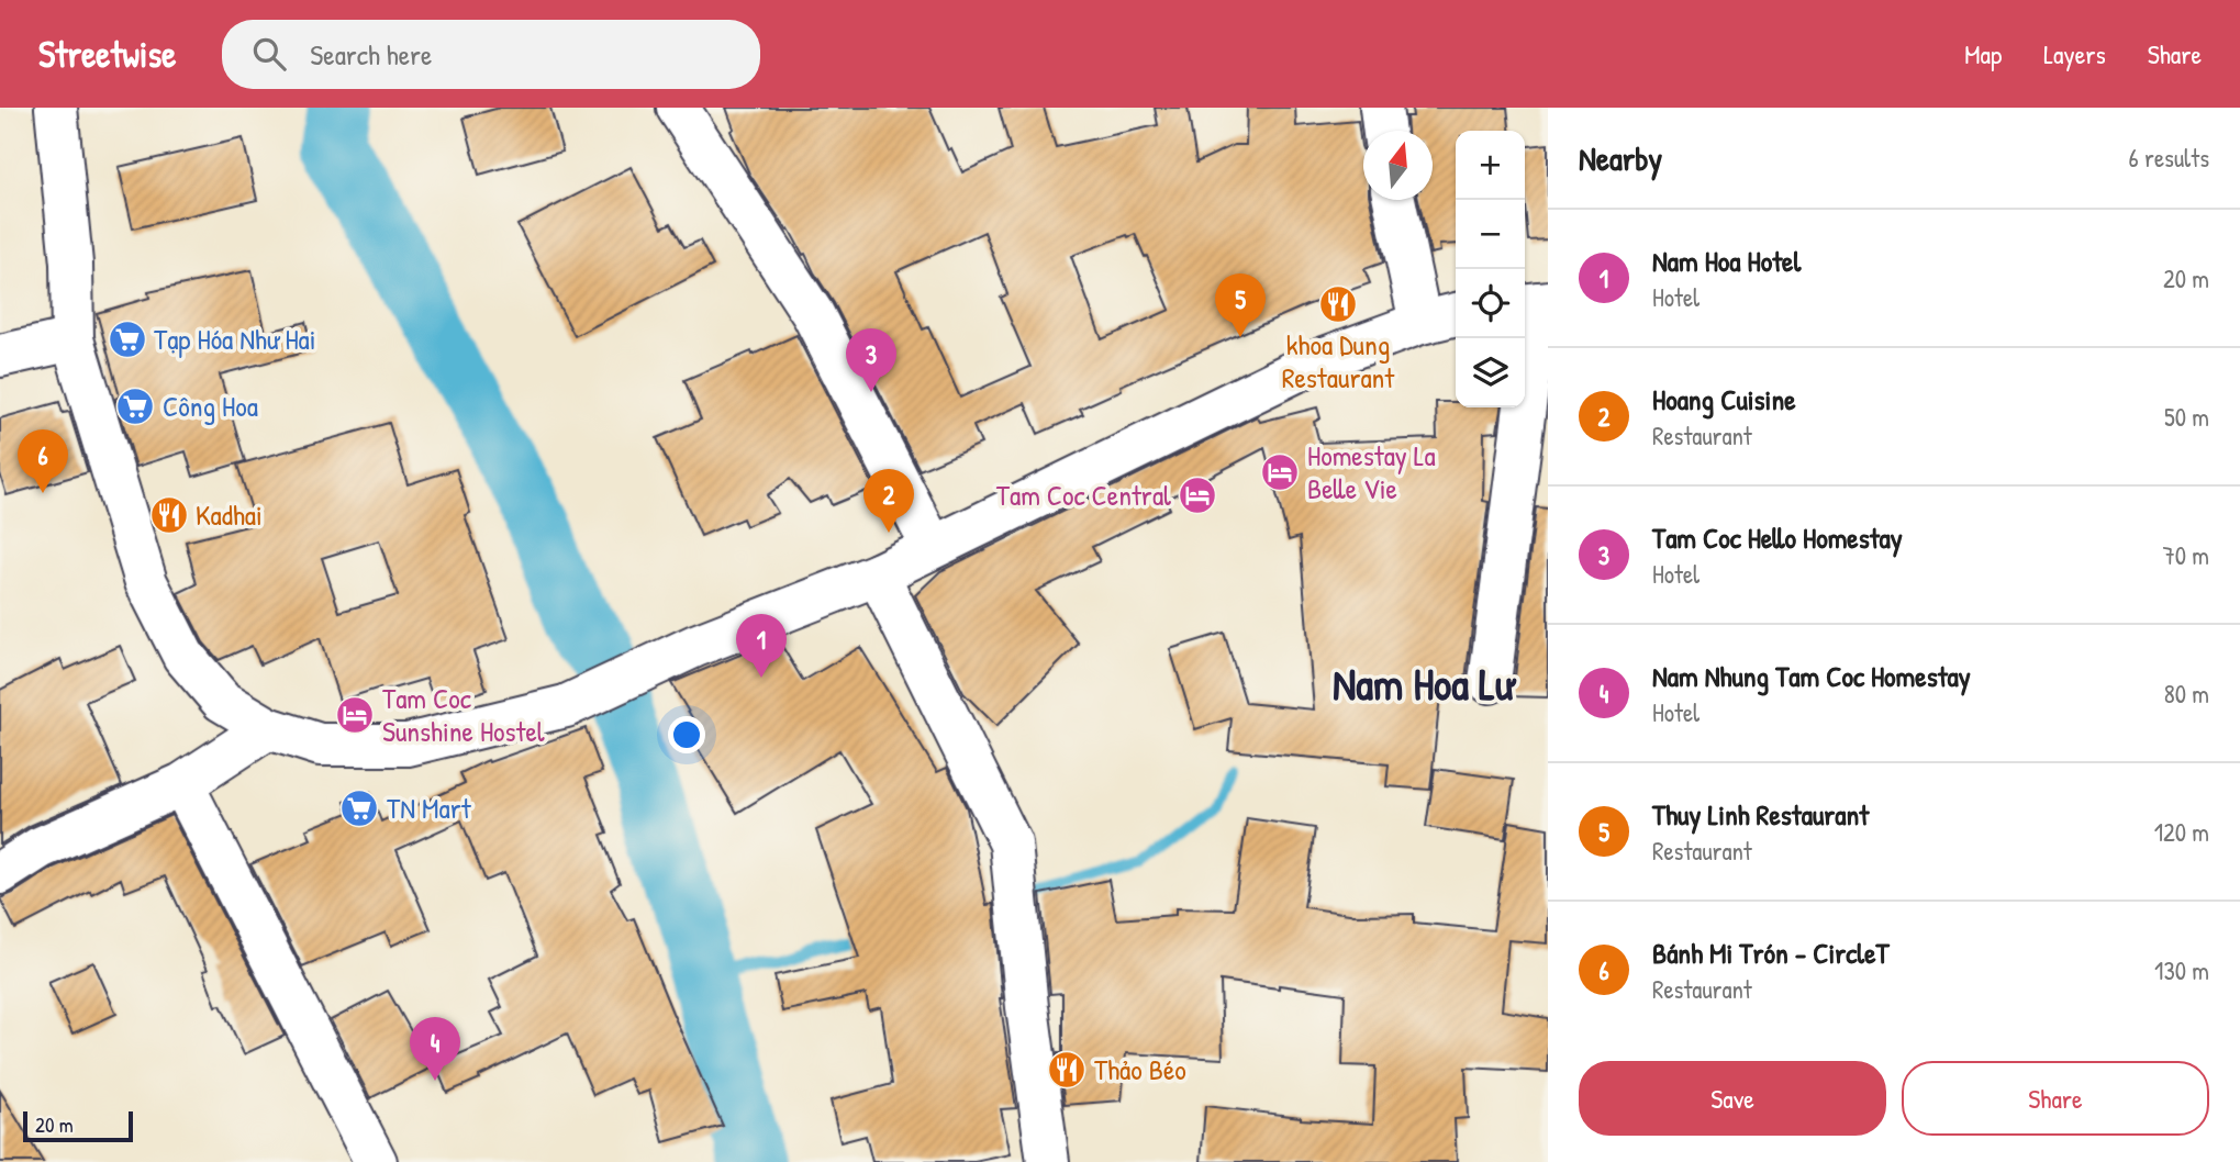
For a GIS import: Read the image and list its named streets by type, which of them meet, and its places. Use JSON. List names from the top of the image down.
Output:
{
  "districts": ["Nam Hoa Lư"],
  "places": {
    "restaurant": ["khoa Dung Restaurant", "Kadhai", "Thảo Béo"],
    "supermarket": ["Tạp Hóa Như Hai", "Công Hoa", "TN Mart"],
    "hotel": ["Homestay La Belle Vie", "Tam Coc Central", "Tam Coc Sunshine Hostel"]
  },
  "scale_bar": "20 m",
  "north": "top",
  "page": {
    "header": "Streetwise",
    "search": "Search here",
    "nav": ["Map", "Layers", "Share"],
    "heading": ["Nearby", "6 results"],
    "map_buttons": ["+", "−"],
    "list": [
      {
        "mark": "1",
        "name": "Nam Hoa Hotel",
        "note": "Hotel",
        "value": "20 m"
      },
      {
        "mark": "2",
        "name": "Hoang Cuisine",
        "note": "Restaurant",
        "value": "50 m"
      },
      {
        "mark": "3",
        "name": "Tam Coc Hello Homestay",
        "note": "Hotel",
        "value": "70 m"
      },
      {
        "mark": "4",
        "name": "Nam Nhung Tam Coc Homestay",
        "note": "Hotel",
        "value": "80 m"
      },
      {
        "mark": "5",
        "name": "Thuy Linh Restaurant",
        "note": "Restaurant",
        "value": "120 m"
      },
      {
        "mark": "6",
        "name": "Bánh Mi Trón - CircleT",
        "note": "Restaurant",
        "value": "130 m"
      }
    ],
    "pins": [
      "5",
      "3",
      "6",
      "2",
      "1",
      "4"
    ],
    "buttons": ["Save", "Share"],
    "scale": "20 m"
  }
}
